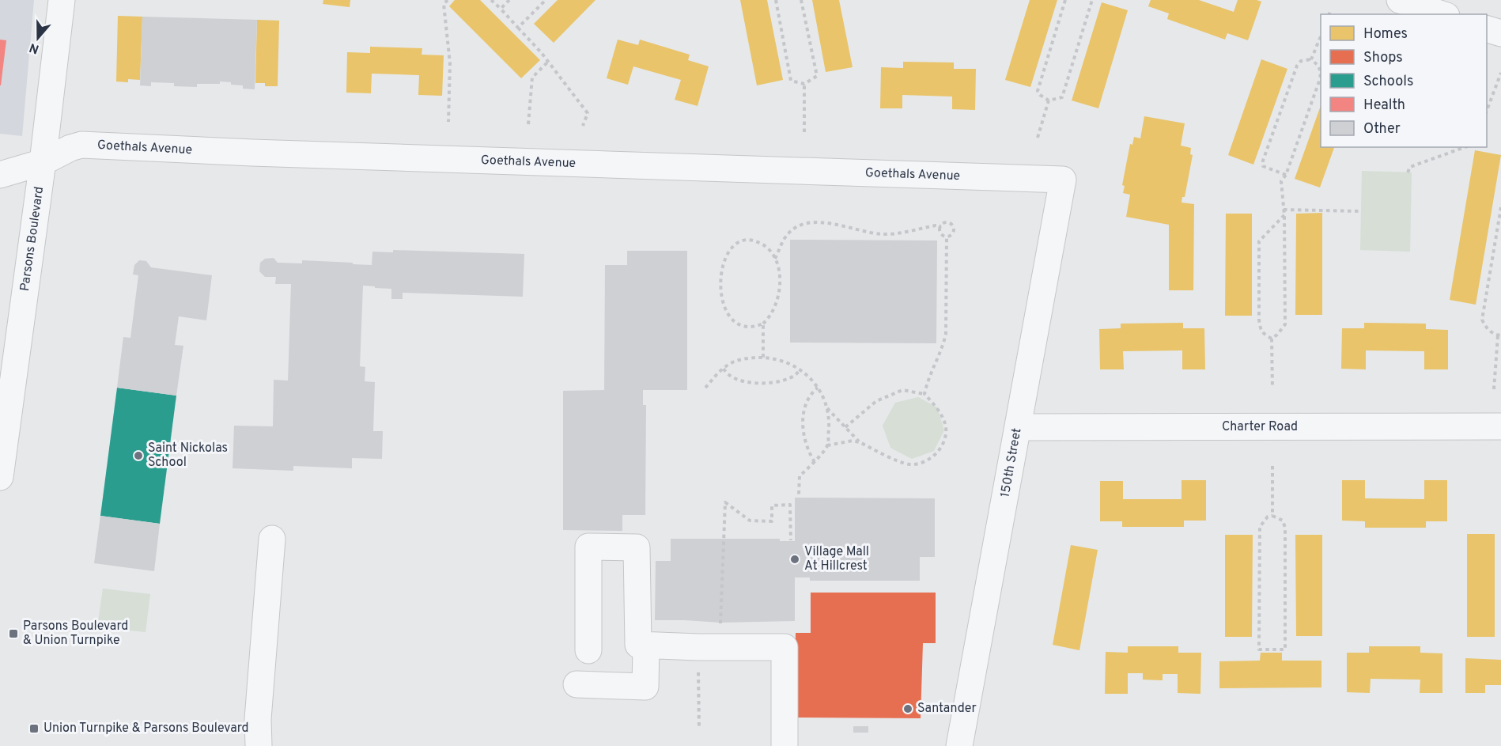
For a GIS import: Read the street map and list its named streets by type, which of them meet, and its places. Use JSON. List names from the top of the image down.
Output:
{
  "streets": {
    "street": [
      "Goethals Avenue",
      "Parsons Boulevard",
      "Charter Road",
      "150th Street"
    ]
  },
  "crossings": [
    ["Goethals Avenue", "Parsons Boulevard"],
    ["Goethals Avenue", "150th Street"],
    ["Charter Road", "150th Street"]
  ],
  "places": {
    "other": ["Saint Nickolas School", "Village Mall At Hillcrest", "Santander"],
    "transit": ["Parsons Boulevard & Union Turnpike", "Union Turnpike & Parsons Boulevard"]
  },
  "legend": [
    "Homes",
    "Shops",
    "Schools",
    "Health",
    "Other"
  ],
  "north": "bottom"
}
